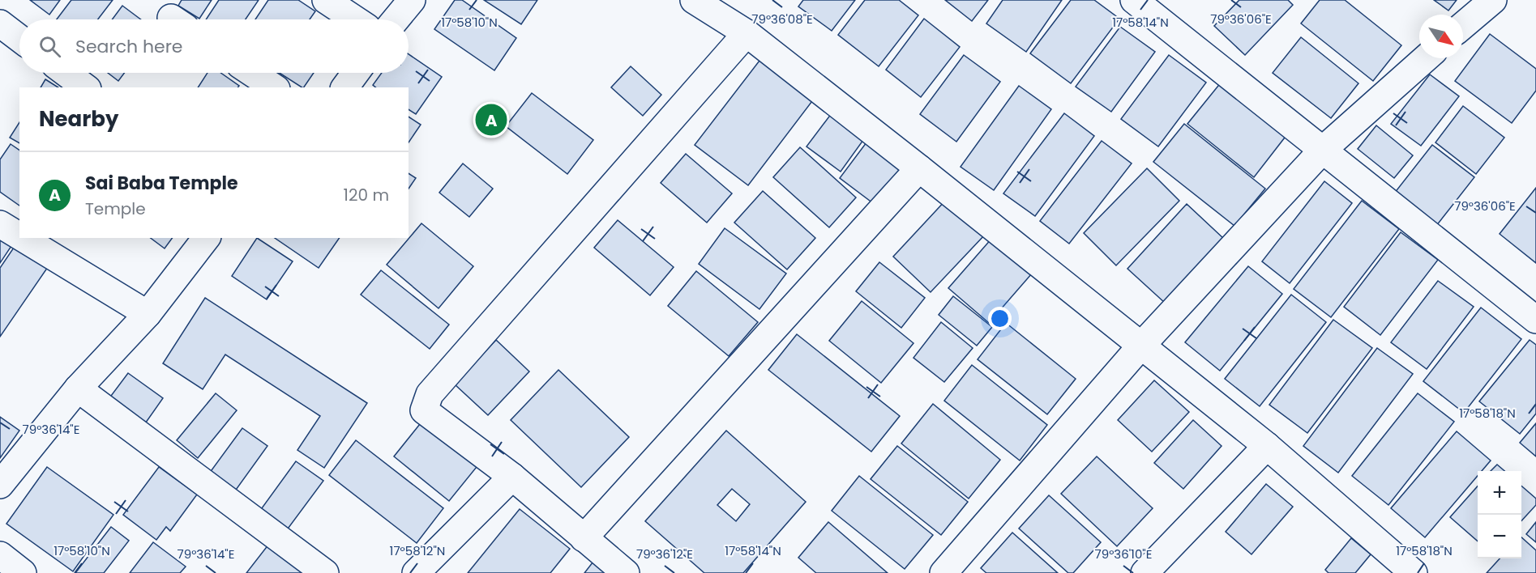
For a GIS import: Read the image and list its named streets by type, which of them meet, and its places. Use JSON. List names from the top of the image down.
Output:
{
  "north": "bottom right",
  "page": {
    "search": "Search here",
    "heading": "Nearby",
    "pins": "A",
    "list": [
      {
        "mark": "A",
        "name": "Sai Baba Temple",
        "note": "Temple",
        "value": "120 m"
      }
    ],
    "map_buttons": ["+", "−"]
  },
  "coordinates": [
    "79°36'08\"E",
    "79°36'06\"E",
    "17°58'10\"N",
    "17°58'14\"N",
    "17°58'18\"N",
    "79°36'14\"E",
    "17°58'12\"N",
    "79°36'12\"E",
    "79°36'10\"E"
  ]
}
